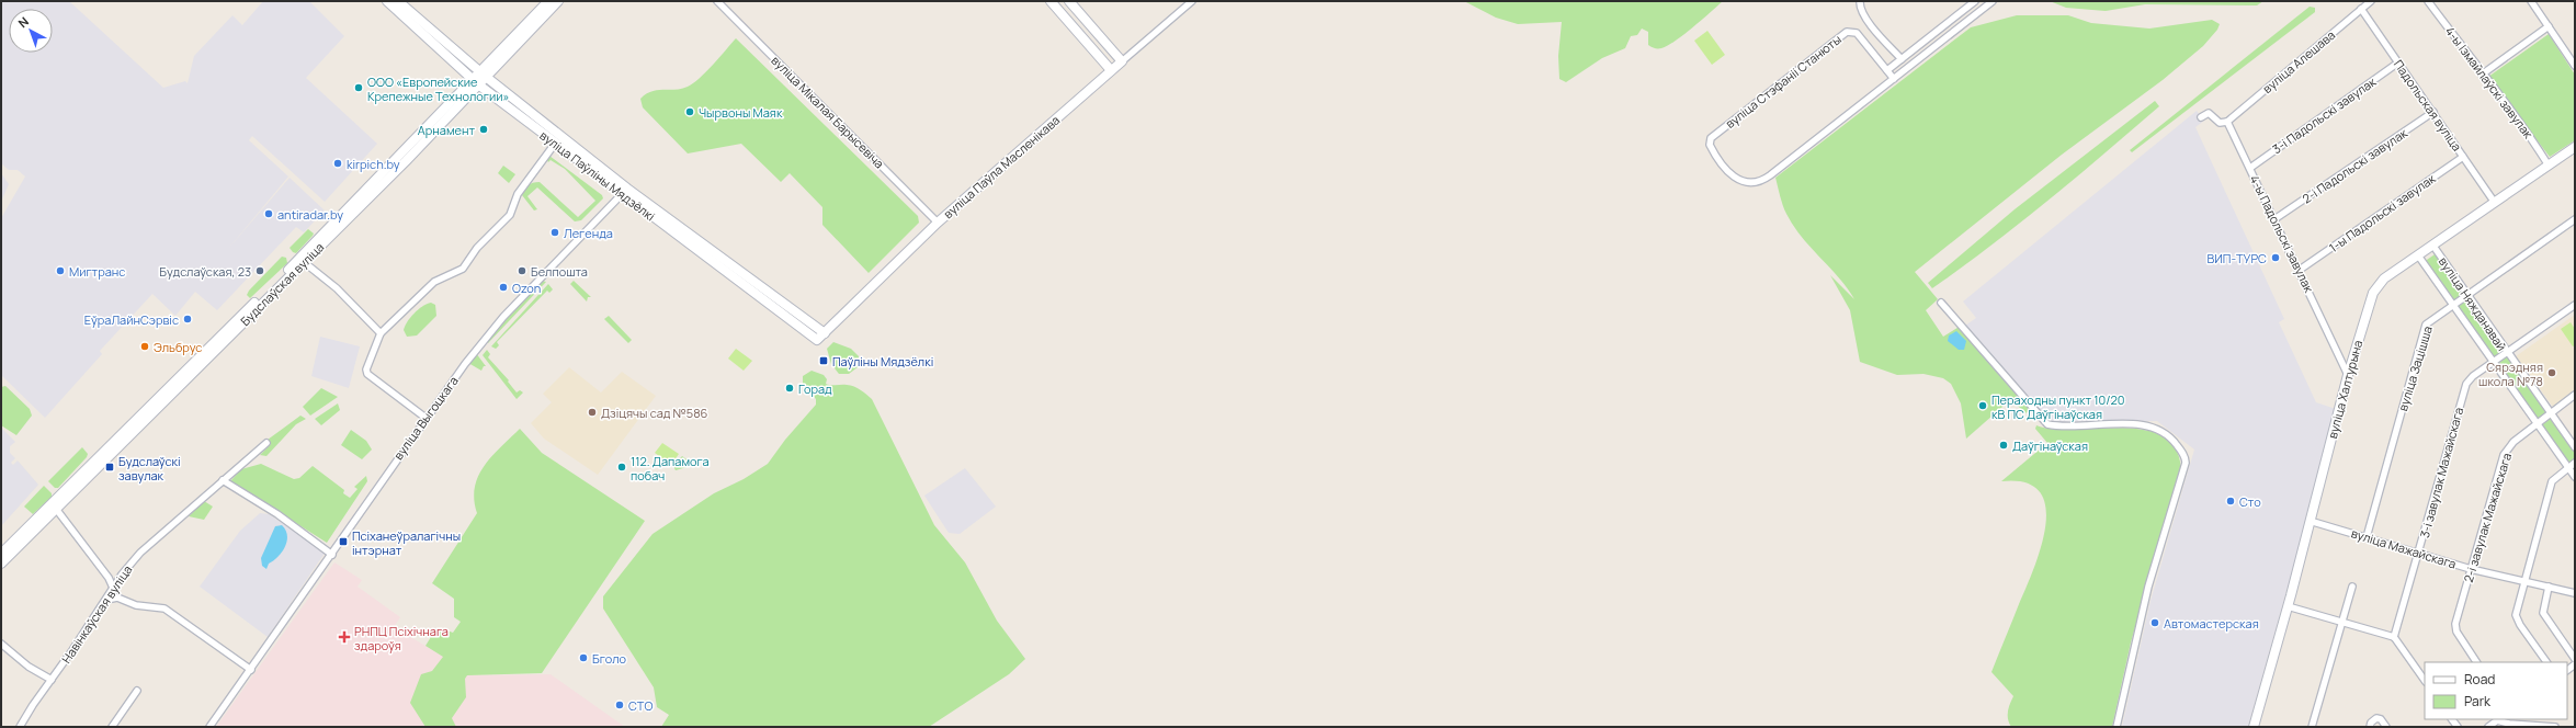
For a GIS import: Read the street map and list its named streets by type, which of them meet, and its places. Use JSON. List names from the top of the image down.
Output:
{
  "streets": {
    "street": [
      "вуліца Алешава",
      "вуліца Стэфаніі Станюты",
      "4-ы Ізмайлаўскі завулак",
      "Падольская вуліца",
      "вуліца Мікалая Барысевіча",
      "3-і Падольскі завулак",
      "2-і Падольскі завулак",
      "вуліца Паўла Масленікава",
      "вуліца Паўліны Мядзёлкі",
      "1-ы Падольскі завулак",
      "4-ы Падольскі завулак",
      "Будслаўская вуліца",
      "вуліца Няжданавай",
      "вуліца Зацішша",
      "вуліца Халтурына",
      "вуліца Выгоцкага",
      "3-і завулак Мажайскага",
      "2-і завулак Мажайскага",
      "вуліца Мажайскага",
      "Навінкаўская вуліца"
    ]
  },
  "crossings": [
    ["вуліца Алешава", "Падольская вуліца"],
    ["вуліца Алешава", "4-ы Падольскі завулак"],
    ["4-ы Ізмайлаўскі завулак", "вуліца Халтурына"],
    ["Падольская вуліца", "3-і Падольскі завулак"],
    ["Падольская вуліца", "2-і Падольскі завулак"],
    ["Падольская вуліца", "1-ы Падольскі завулак"],
    ["Падольская вуліца", "вуліца Халтурына"],
    ["вуліца Мікалая Барысевіча", "вуліца Паўла Масленікава"],
    ["3-і Падольскі завулак", "4-ы Падольскі завулак"],
    ["2-і Падольскі завулак", "4-ы Падольскі завулак"],
    ["вуліца Паўла Масленікава", "вуліца Паўліны Мядзёлкі"],
    ["вуліца Паўліны Мядзёлкі", "Будслаўская вуліца"],
    ["вуліца Паўліны Мядзёлкі", "вуліца Выгоцкага"],
    ["1-ы Падольскі завулак", "4-ы Падольскі завулак"],
    ["4-ы Падольскі завулак", "вуліца Халтурына"],
    ["вуліца Няжданавай", "вуліца Зацішша"],
    ["вуліца Няжданавай", "вуліца Халтурына"],
    ["вуліца Няжданавай", "3-і завулак Мажайскага"],
    ["вуліца Няжданавай", "2-і завулак Мажайскага"],
    ["вуліца Зацішша", "вуліца Мажайскага"],
    ["вуліца Халтурына", "вуліца Мажайскага"],
    ["3-і завулак Мажайскага", "вуліца Мажайскага"],
    ["2-і завулак Мажайскага", "вуліца Мажайскага"]
  ],
  "places": {
    "other": [
      "ООО «Европейские Крепежные Технологии»",
      "Чырвоны Маяк",
      "Арнамент",
      "kirpich.by",
      "antiradar.by",
      "Легенда",
      "ВИП-ТУРС",
      "Мигтранс",
      "Будслаўская, 23",
      "Белпошта",
      "Ozon",
      "ЕўраЛайнСэрвіс",
      "Эльбрус",
      "Сярэдняя школа №78",
      "Горад",
      "Пераходны пункт 10/20 кВ ПС Даўгінаўская",
      "Дзіцячы сад №586",
      "Даўгінаўская",
      "112. Дапамога побач",
      "Сто",
      "Автомастерская",
      "Бголо",
      "СТО"
    ],
    "transit": ["Паўліны Мядзёлкі", "Будслаўскі завулак", "Псіханеўралагічны інтэрнат"],
    "health": ["РНПЦ Псіхічнага здароўя"]
  },
  "legend": ["Road", "Park"],
  "north": "top left"
}
